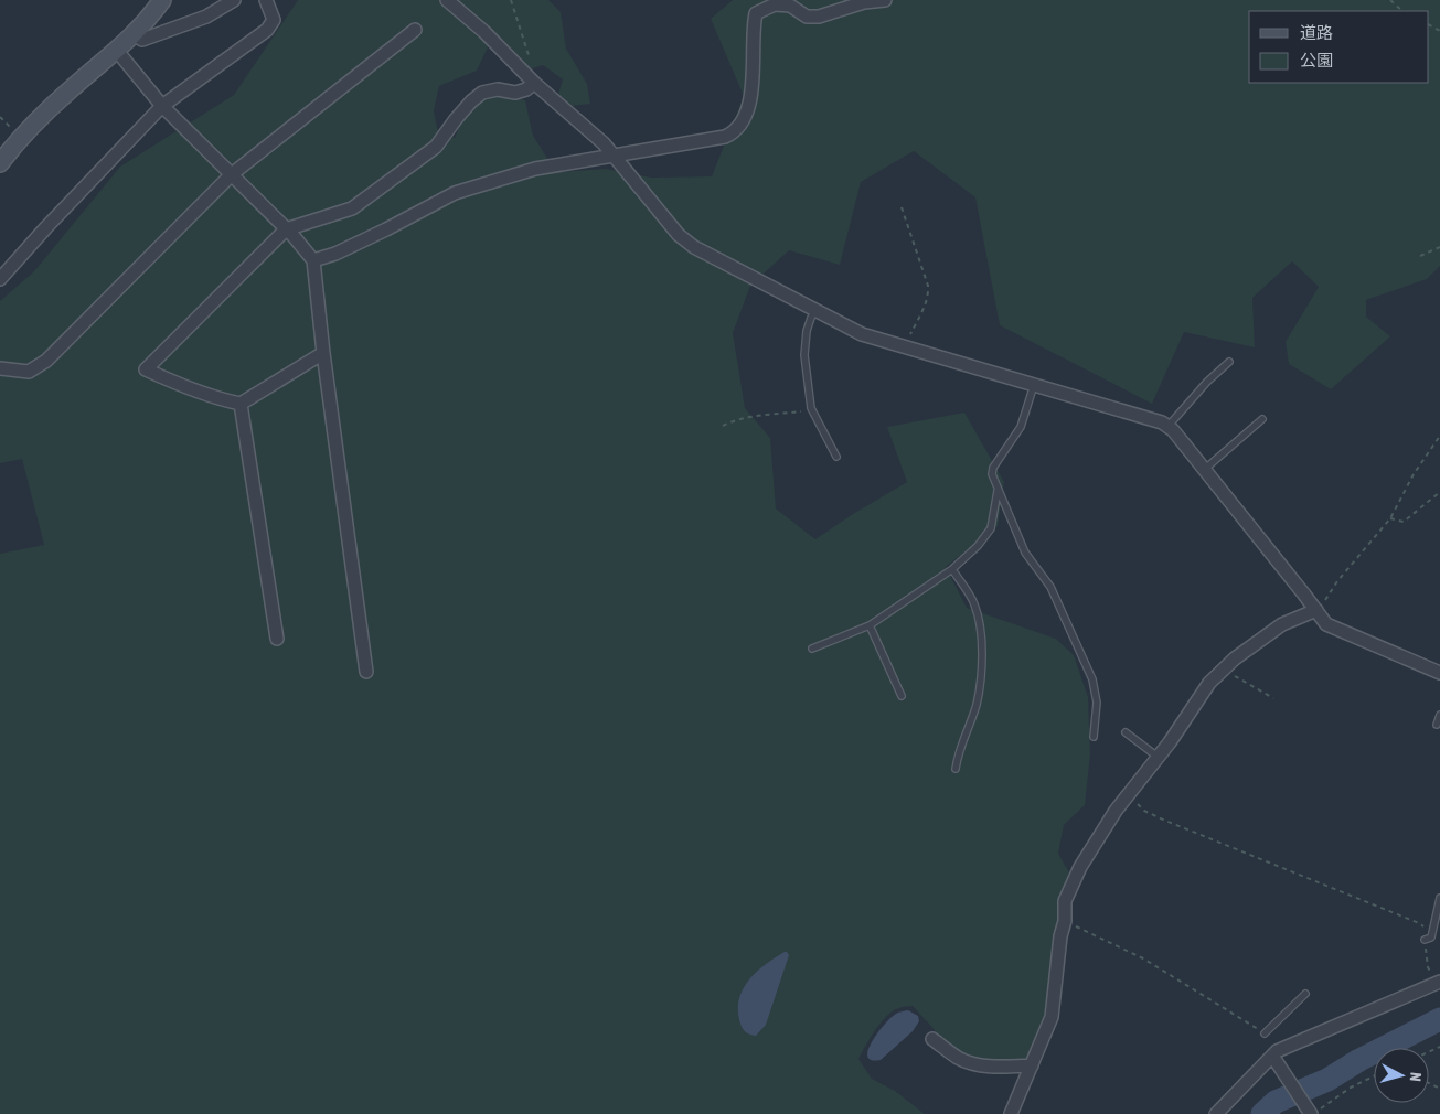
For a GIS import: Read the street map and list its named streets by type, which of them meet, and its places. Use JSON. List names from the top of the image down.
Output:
{
  "legend": ["道路", "公園"],
  "north": "right"
}
